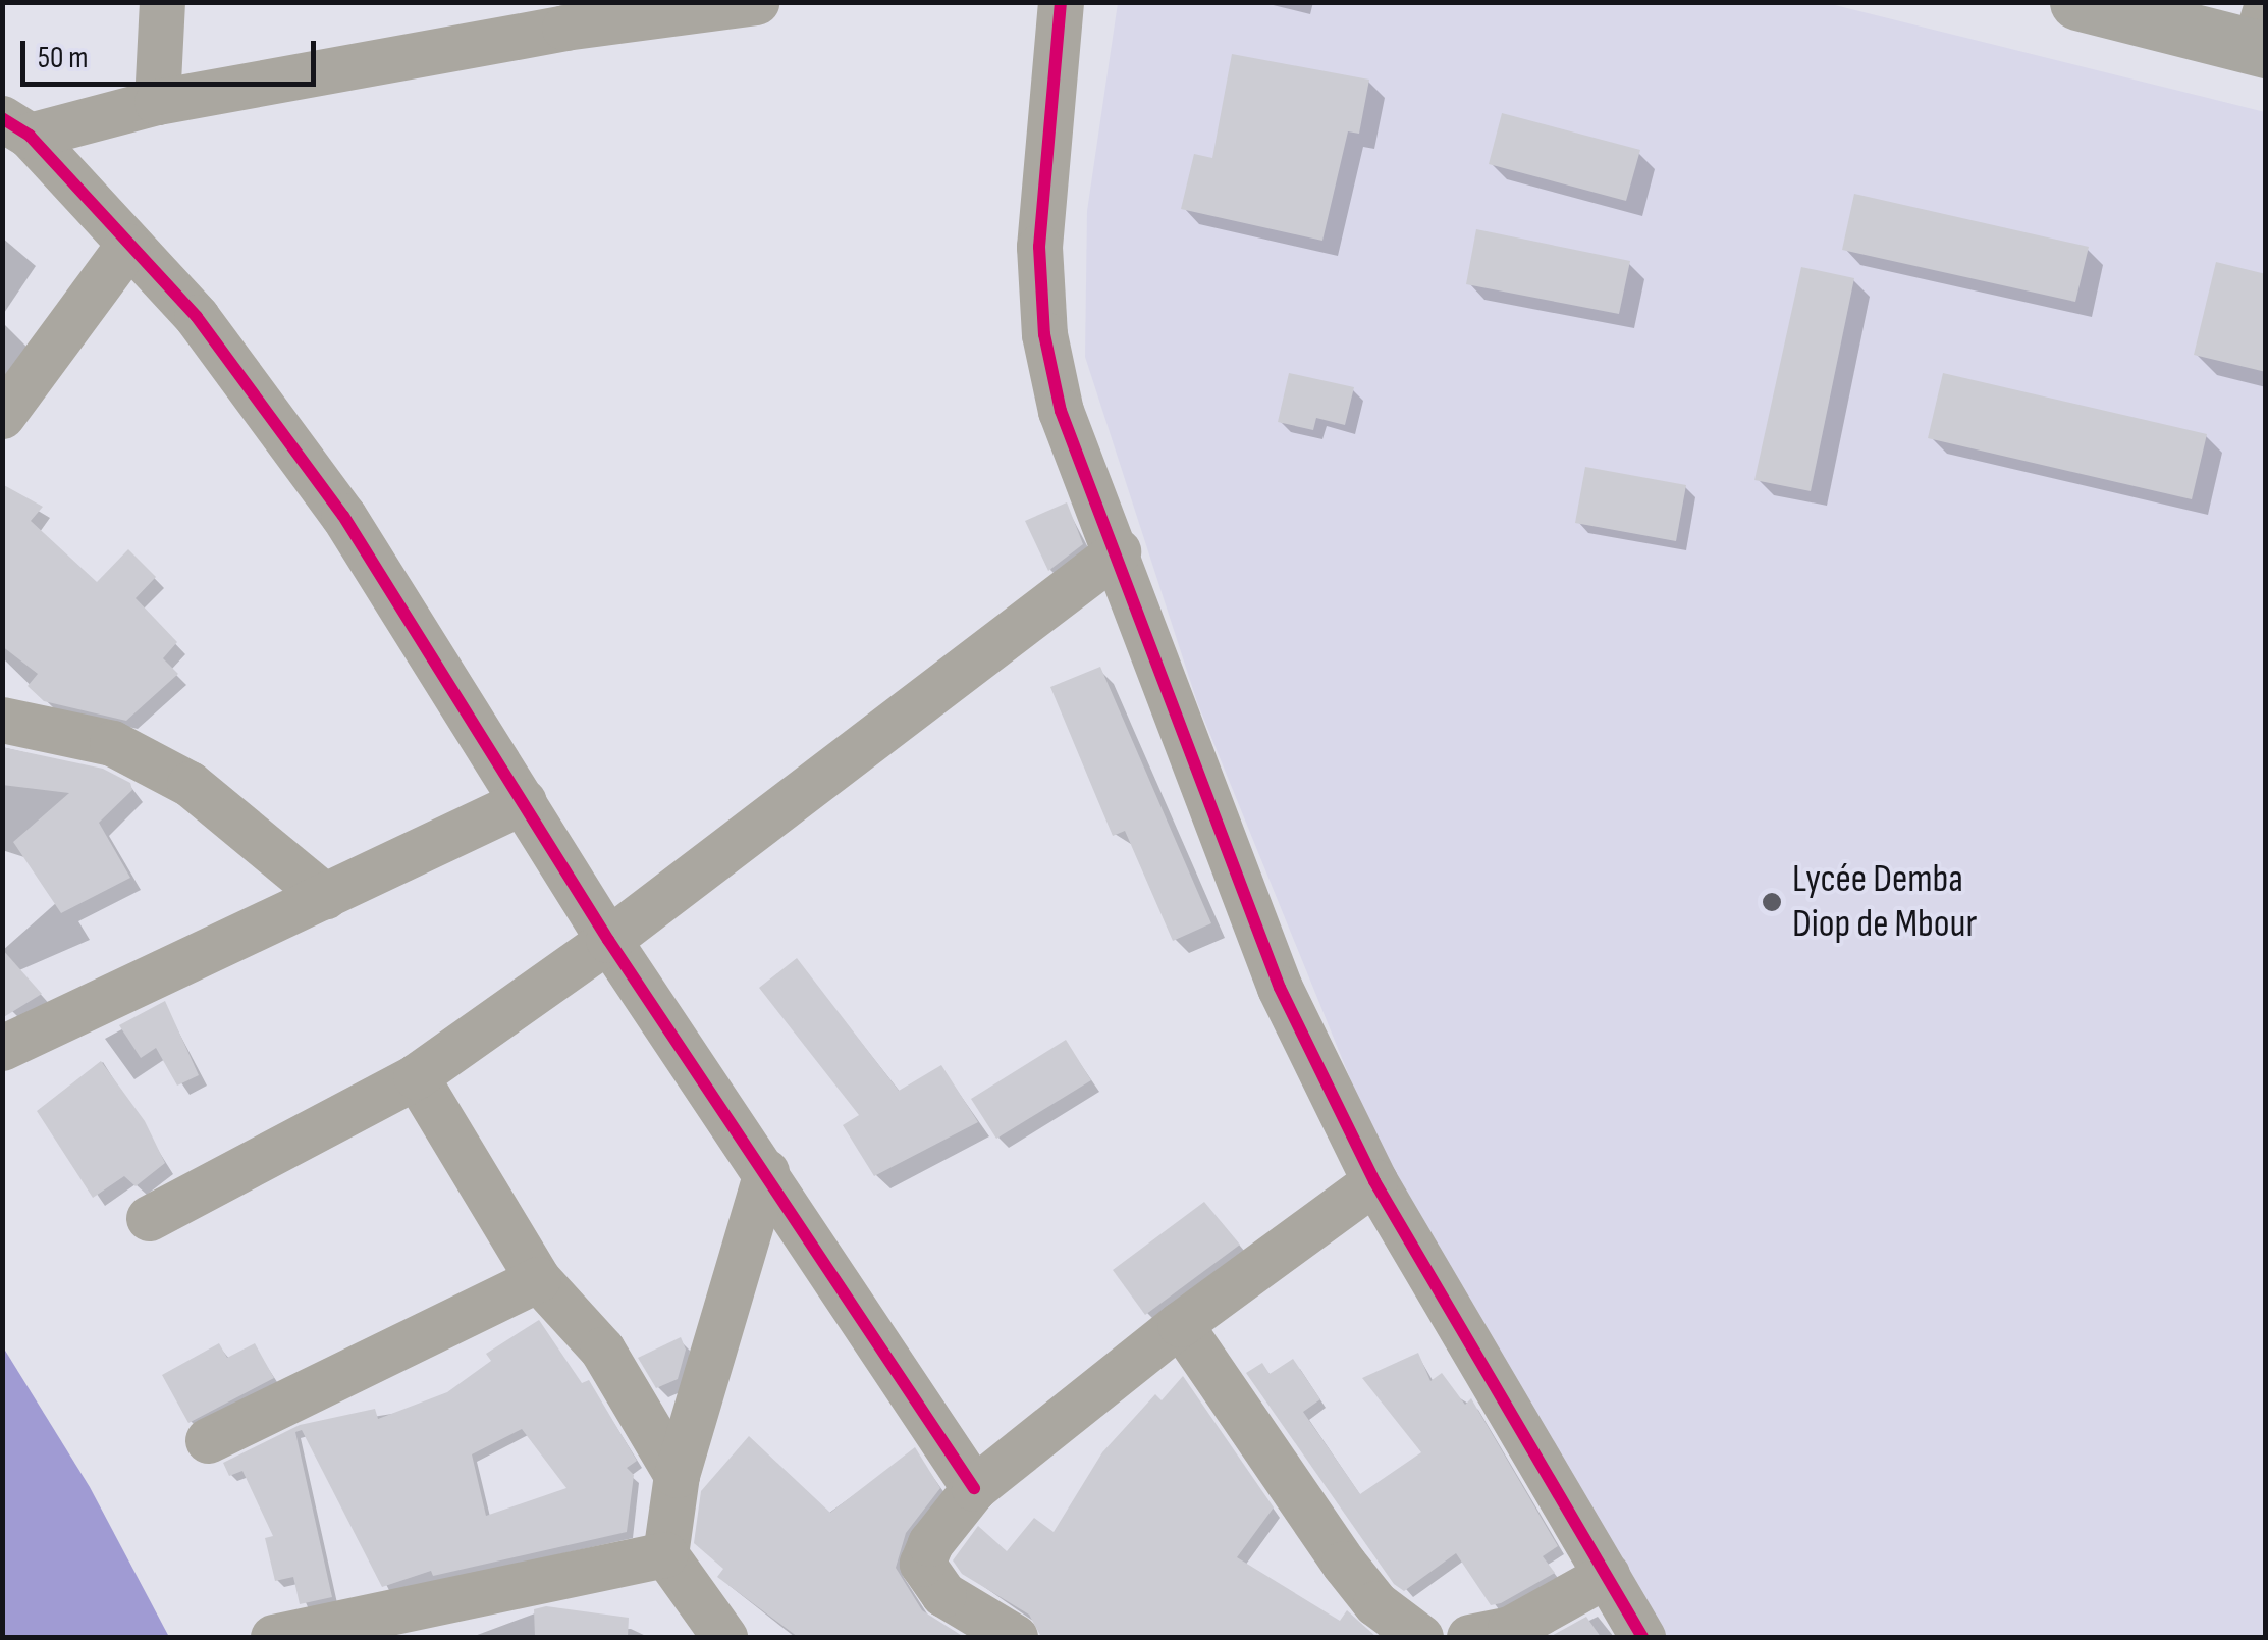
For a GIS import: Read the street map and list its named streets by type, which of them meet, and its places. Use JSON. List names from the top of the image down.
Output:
{
  "places": ["Lycée Demba Diop de Mbour"],
  "scale_bar": "50 m"
}
